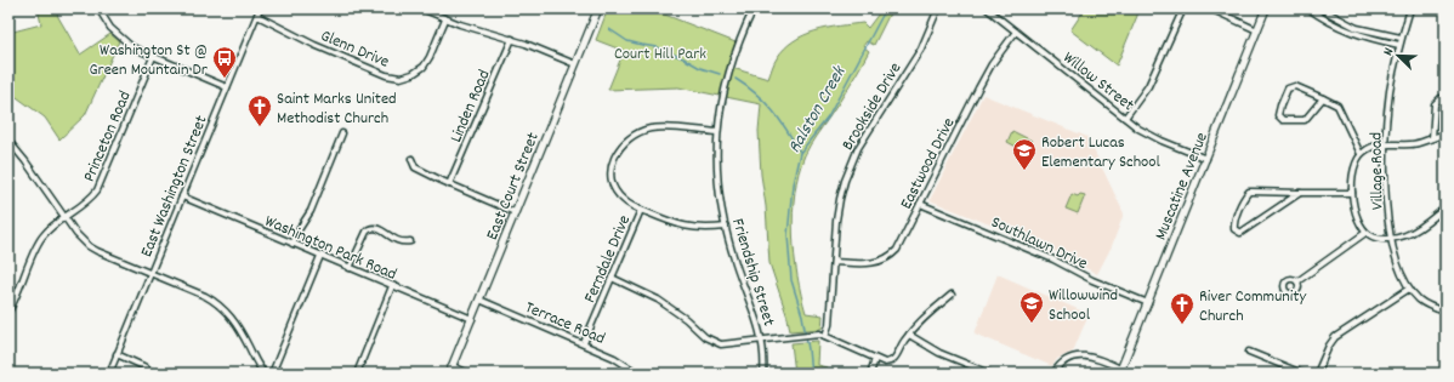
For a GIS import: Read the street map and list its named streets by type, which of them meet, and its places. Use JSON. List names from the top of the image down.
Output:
{
  "streets": {
    "main road": ["East Court Street", "Muscatine Avenue"],
    "street": [
      "Glenn Drive",
      "Willow Street",
      "Linden Road",
      "Brookside Drive",
      "Princeton Road",
      "Eastwood Drive",
      "Village Road",
      "East Washington Street",
      "Southlawn Drive",
      "Washington Park Road",
      "Ferndale Drive",
      "Friendship Street",
      "Terrace Road"
    ]
  },
  "crossings": [
    ["Glenn Drive", "East Washington Street"],
    ["Willow Street", "Eastwood Drive"],
    ["Willow Street", "Muscatine Avenue"],
    ["Brookside Drive", "Eastwood Drive"],
    ["Eastwood Drive", "Southlawn Drive"],
    ["East Washington Street", "Washington Park Road"],
    ["East Court Street", "Washington Park Road"],
    ["East Court Street", "Terrace Road"],
    ["Muscatine Avenue", "Southlawn Drive"],
    ["Ferndale Drive", "Terrace Road"]
  ],
  "water": ["Ralston Creek"],
  "parks": ["Court Hill Park"],
  "places": {
    "bus stop": ["Washington St @ Green Mountain Dr"],
    "church": ["Saint Marks United Methodist Church", "River Community Church"],
    "school or university": ["Robert Lucas Elementary School", "Willowwind School"]
  },
  "north": "top left"
}
